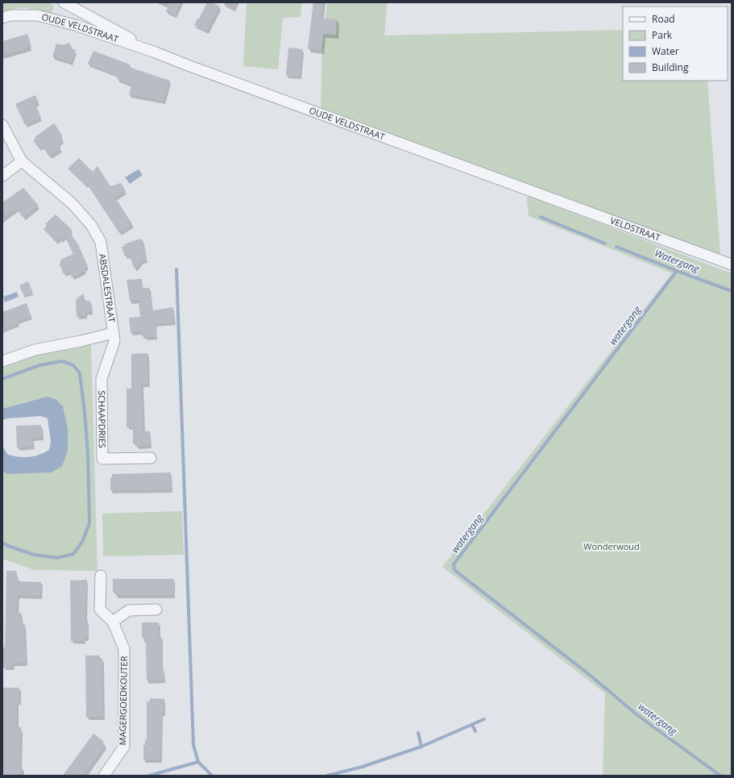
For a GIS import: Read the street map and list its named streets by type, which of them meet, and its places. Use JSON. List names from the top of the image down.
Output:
{
  "streets": {
    "street": [
      "OUDE VELDSTRAAT",
      "VELDSTRAAT",
      "ABSDALESTRAAT",
      "SCHAAPDRIES",
      "MAGERGOEDKOUTER"
    ]
  },
  "crossings": [
    ["OUDE VELDSTRAAT", "VELDSTRAAT"],
    ["ABSDALESTRAAT", "SCHAAPDRIES"]
  ],
  "water": ["Watergang", "watergang"],
  "parks": ["Wonderwoud"],
  "legend": [
    "Road",
    "Park",
    "Water",
    "Building"
  ]
}
